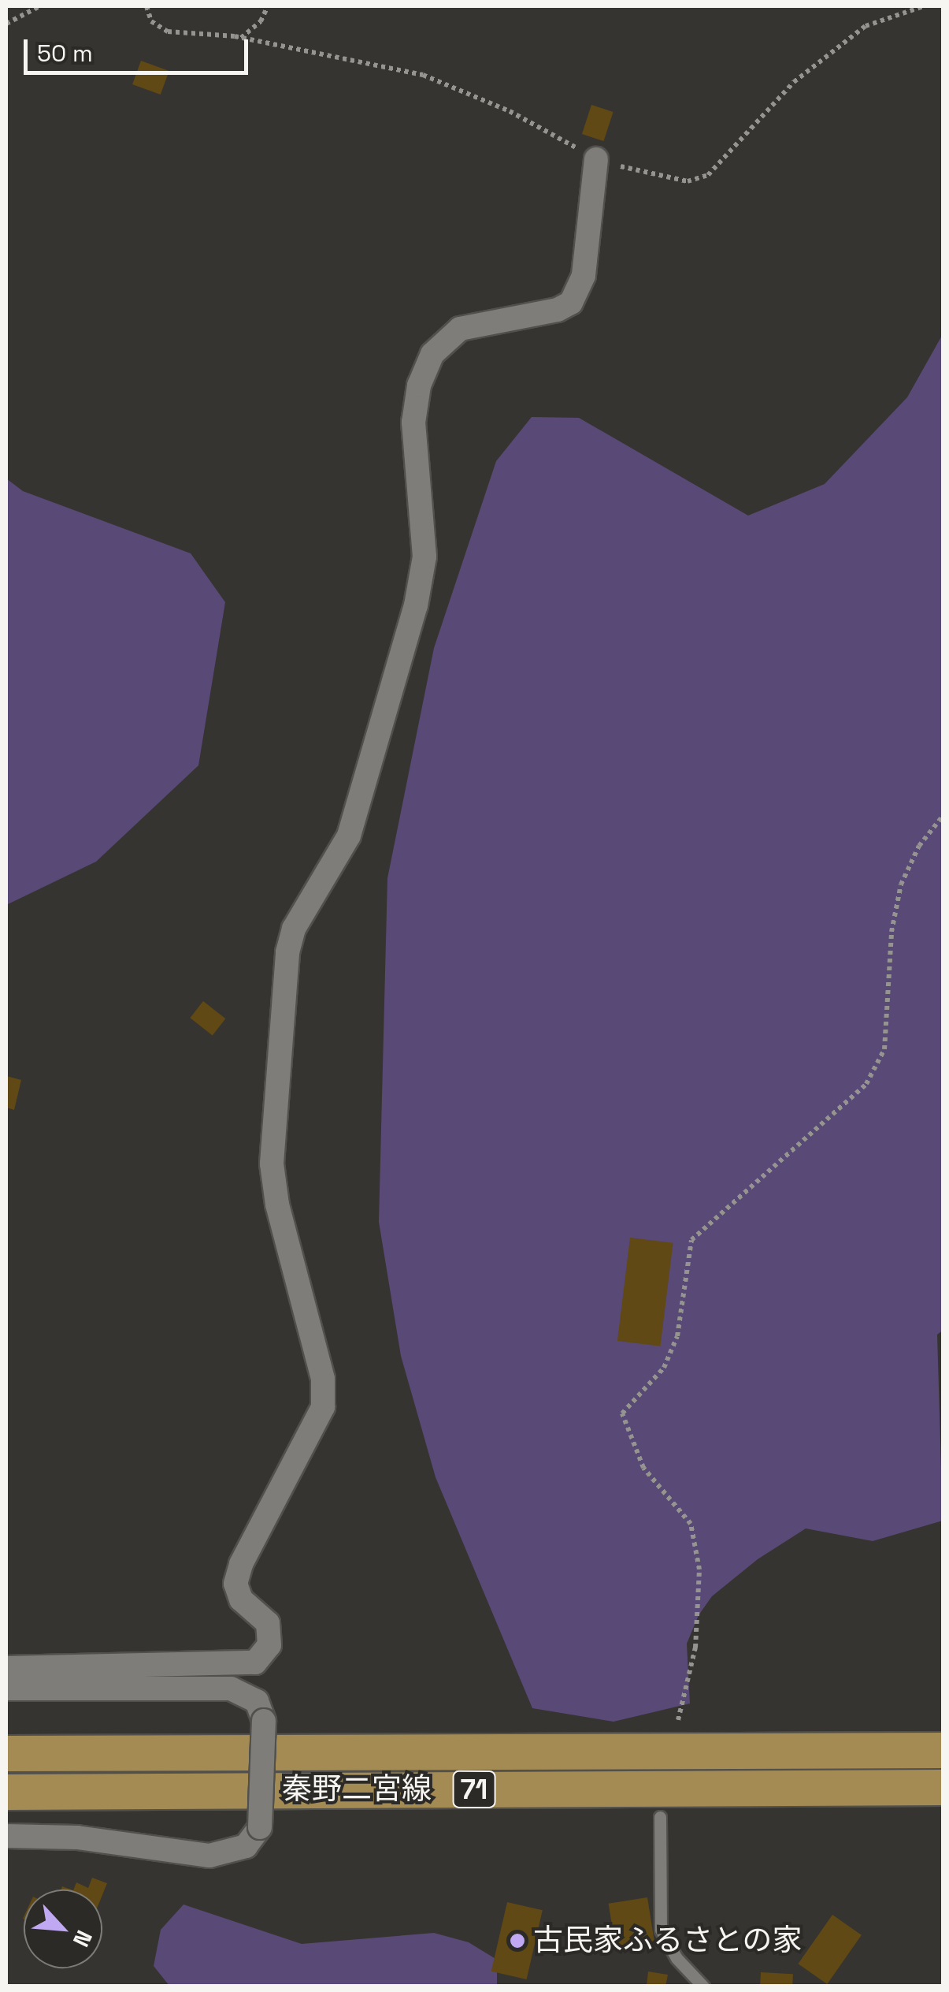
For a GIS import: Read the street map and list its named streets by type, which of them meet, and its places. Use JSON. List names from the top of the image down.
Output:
{
  "streets": {
    "main road": ["秦野二宮線", "71"]
  },
  "places": ["古民家ふるさとの家"],
  "scale_bar": "50 m",
  "north": "bottom right"
}
